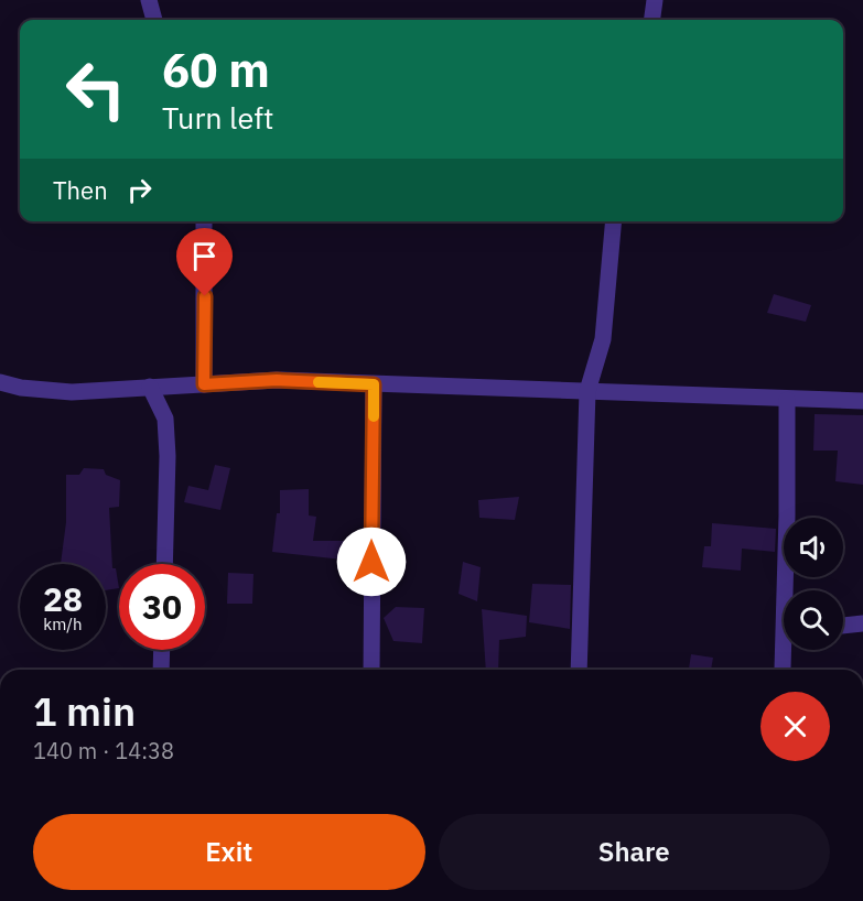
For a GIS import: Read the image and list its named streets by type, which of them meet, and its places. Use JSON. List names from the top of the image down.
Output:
{
  "page": {
    "turn": ["60 m", "Turn left"],
    "then": "Then",
    "speed": "28 km/h",
    "limit": "30",
    "heading": ["1 min", "140 m · 14:38"],
    "buttons": ["Exit", "Share"]
  }
}
